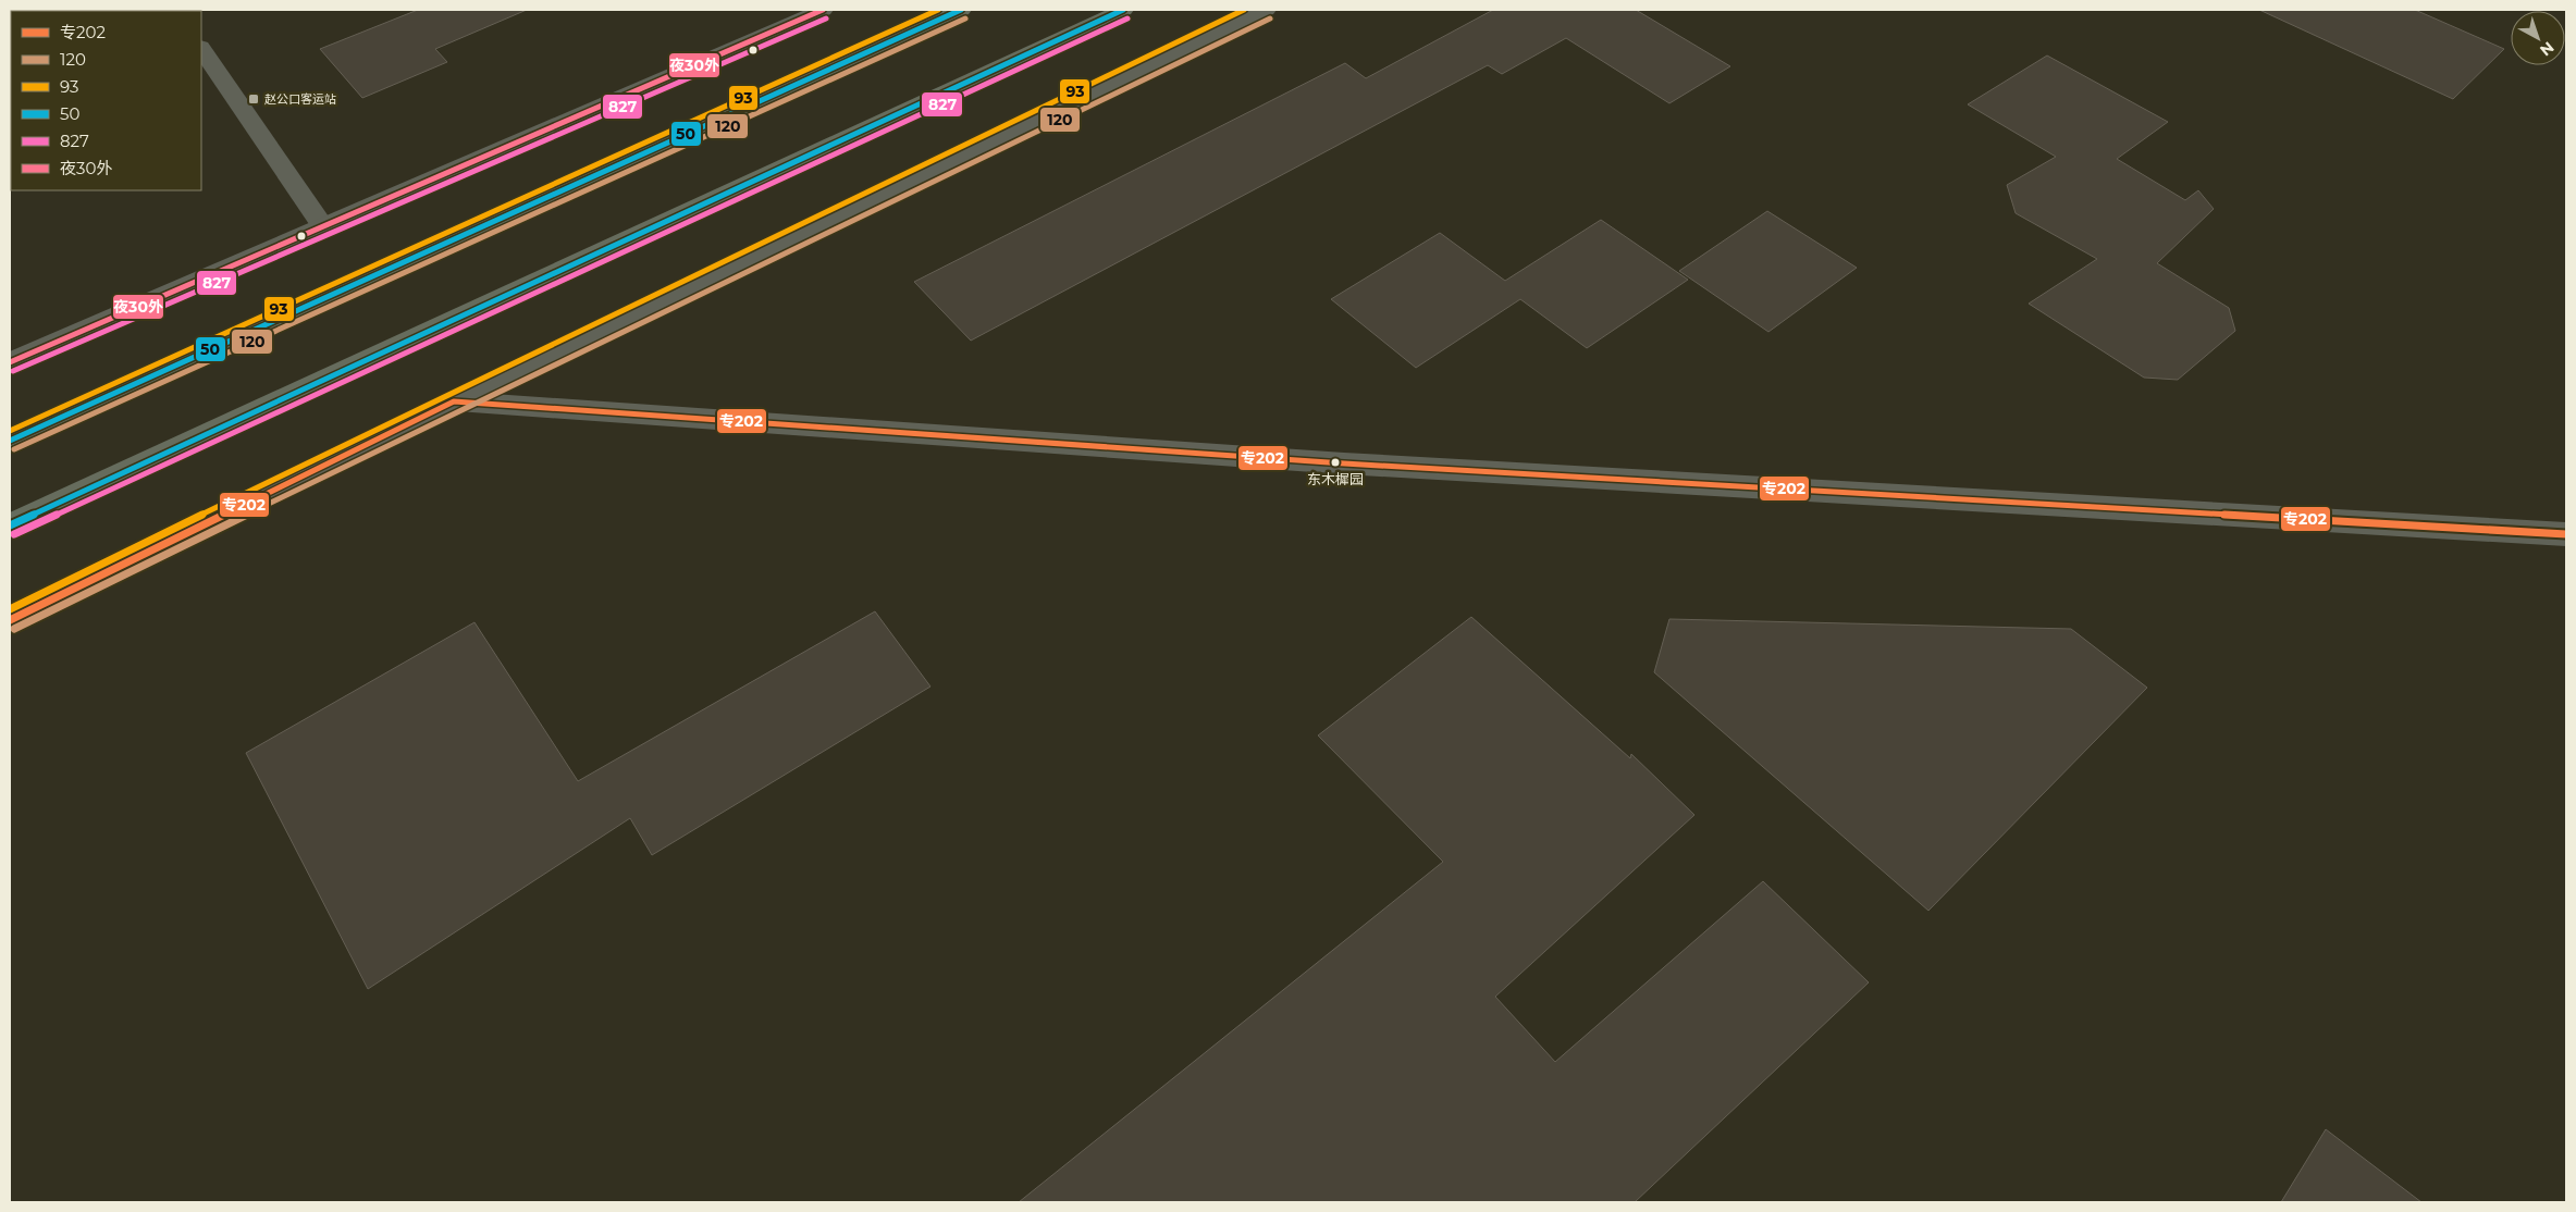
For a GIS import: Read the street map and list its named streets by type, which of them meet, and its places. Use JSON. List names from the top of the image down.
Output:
{
  "places": {
    "transit": ["赵公口客运站"],
    "other": ["东木樨园"]
  },
  "lines": [
    "transit line 93",
    "transit line 50",
    "transit line 夜30外",
    "transit line 120",
    "transit line 827",
    "transit line 专202"
  ],
  "legend": [
    "专202",
    "120",
    "93",
    "50",
    "827",
    "夜30外"
  ],
  "north": "bottom right"
}
